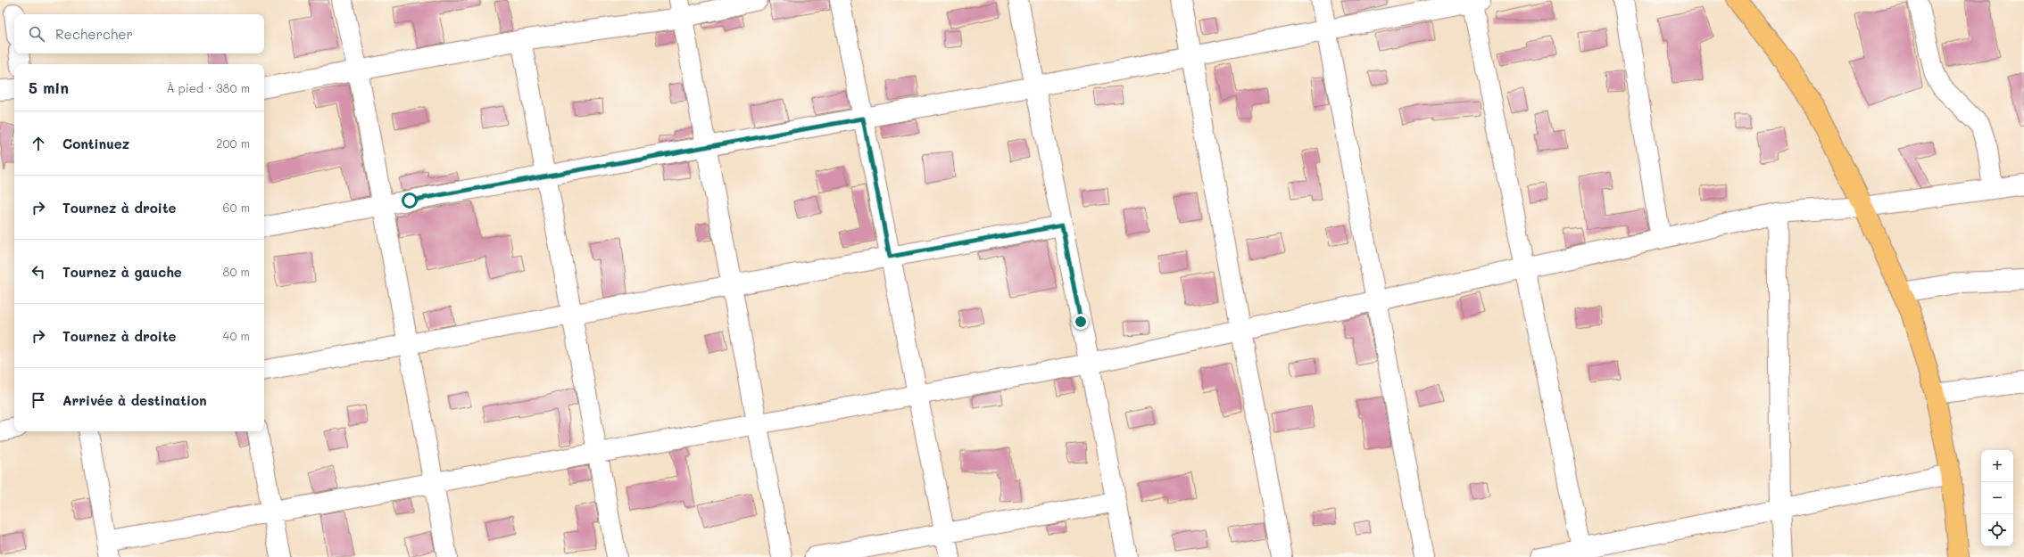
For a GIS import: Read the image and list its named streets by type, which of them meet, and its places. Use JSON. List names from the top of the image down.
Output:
{
  "page": {
    "search": "Rechercher",
    "heading": ["5 min", "À pied · 380 m"],
    "list": [
      ["Continuez", "200 m"],
      ["Tournez à droite", "60 m"],
      ["Tournez à gauche", "80 m"],
      ["Tournez à droite", "40 m"],
      "Arrivée à destination"
    ],
    "map_buttons": ["+", "−"]
  }
}
